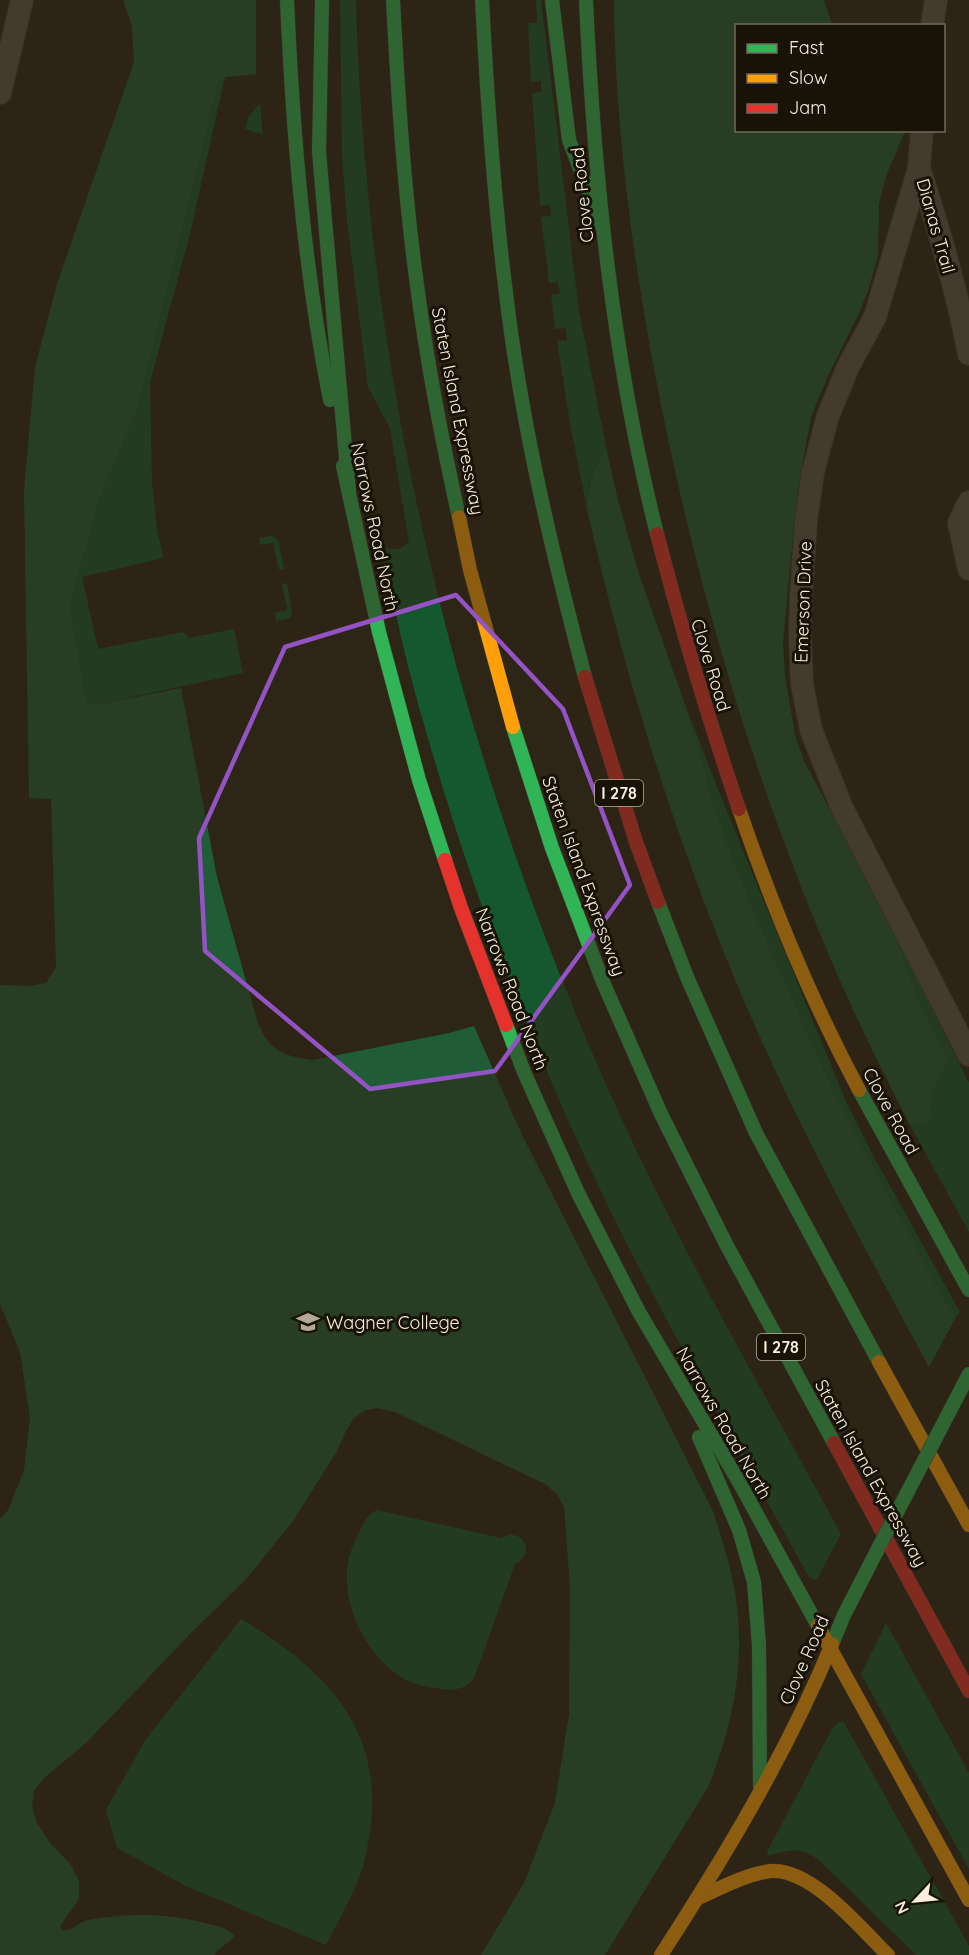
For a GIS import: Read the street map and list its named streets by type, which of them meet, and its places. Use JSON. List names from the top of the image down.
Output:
{
  "streets": {
    "main road": [
      "Clove Road",
      "Staten Island Expressway",
      "Narrows Road North",
      "I 278"
    ],
    "street": ["Dianas Trail", "Emerson Drive"]
  },
  "crossings": [
    ["Clove Road", "Narrows Road North"],
    ["Dianas Trail", "Emerson Drive"]
  ],
  "places": {
    "school or university": ["Wagner College"]
  },
  "legend": ["Fast", "Slow", "Jam"],
  "north": "bottom left"
}
